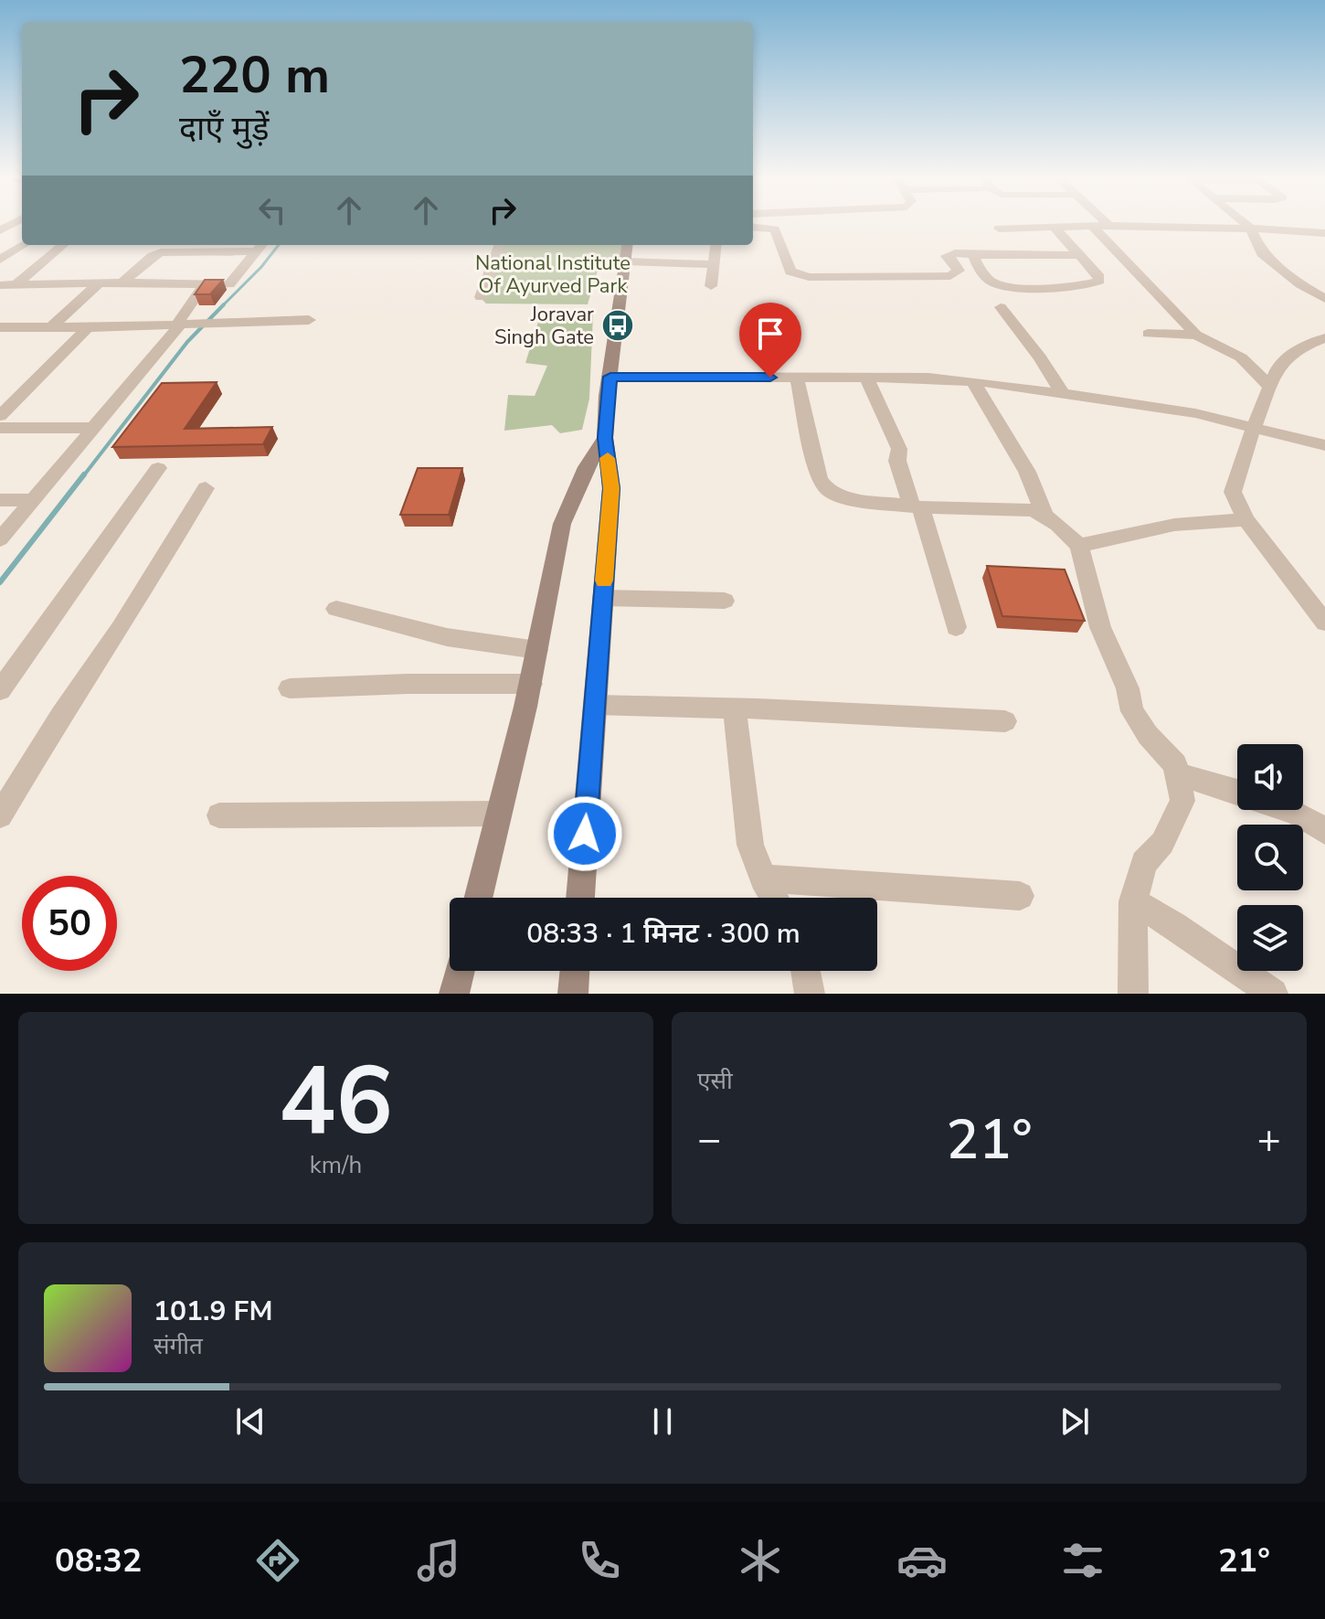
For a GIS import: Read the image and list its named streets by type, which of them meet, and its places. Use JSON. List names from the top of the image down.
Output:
{
  "parks": ["National Institute Of Ayurved Park"],
  "places": {
    "bus stop": ["Joravar Singh Gate"]
  },
  "page": {
    "turn": ["220 m", "दाएँ मुड़ें"],
    "limit": "50",
    "trip": "08:33 · 1 मिनट · 300 m",
    "tile": [
      ["46", "km/h"],
      "एसी"
    ],
    "heat": ["−", "21°", "+"],
    "song": ["101.9 FM", "संगीत"],
    "tabs": ["08:32", "21°"]
  }
}
